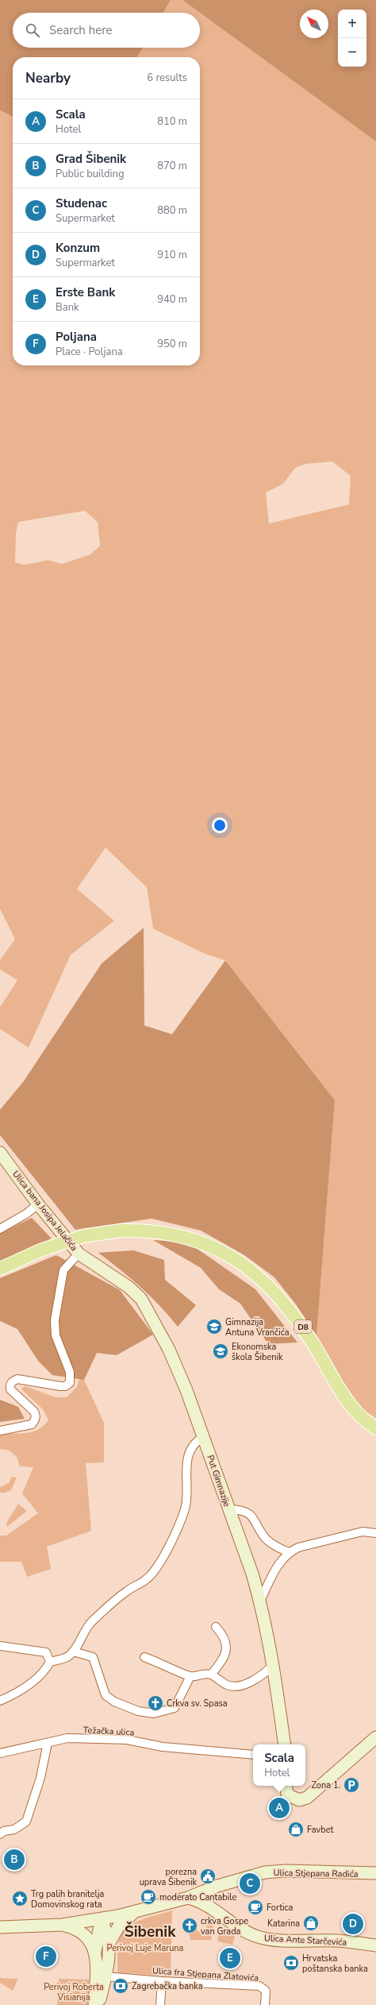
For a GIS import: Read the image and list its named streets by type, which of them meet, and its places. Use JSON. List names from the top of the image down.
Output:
{
  "streets": {
    "main road": [
      "Ulica bana Josipa Jelačića",
      "D8",
      "Put Gimnazije",
      "Ulica Stjepana Radića",
      "Ulica Ante Starčevića"
    ],
    "street": ["Težačka ulica", "Ulica fra Stjepana Zlatovića"]
  },
  "crossings": [
    ["Ulica bana Josipa Jelačića", "Put Gimnazije"],
    ["Ulica Stjepana Radića", "Ulica Ante Starčevića"]
  ],
  "districts": ["Šibenik"],
  "parks": ["Perivoj Luje Maruna", "Perivoj Roberta Visianija"],
  "places": {
    "school or university": ["Gimnazija Antuna Vrančića", "Ekonomska škola Šibenik"],
    "church": ["Crkva sv. Spasa", "crkva Gospe van Grada"],
    "parking": ["Zona 1."],
    "shop": ["Favbet", "Katarina"],
    "public building": ["porezna uprava Šibenik"],
    "cafe": ["moderato Cantabile", "Fortica"],
    "place": ["Trg palih branitelja Domovinskog rata"],
    "bank": ["Hrvatska poštanska banka", "Zagrebačka banka"]
  },
  "north": "top left",
  "page": {
    "map_buttons": ["+", "−"],
    "search": "Search here",
    "heading": ["Nearby", "6 results"],
    "list": [
      {
        "mark": "A",
        "name": "Scala",
        "note": "Hotel",
        "value": "810 m"
      },
      {
        "mark": "B",
        "name": "Grad Šibenik",
        "note": "Public building",
        "value": "870 m"
      },
      {
        "mark": "C",
        "name": "Studenac",
        "note": "Supermarket",
        "value": "880 m"
      },
      {
        "mark": "D",
        "name": "Konzum",
        "note": "Supermarket",
        "value": "910 m"
      },
      {
        "mark": "E",
        "name": "Erste Bank",
        "note": "Bank",
        "value": "940 m"
      },
      {
        "mark": "F",
        "name": "Poljana",
        "note": "Place · Poljana",
        "value": "950 m"
      }
    ],
    "popup": ["Scala", "Hotel"],
    "pins": [
      "A",
      "B",
      "C",
      "D",
      "F",
      "E"
    ]
  }
}
